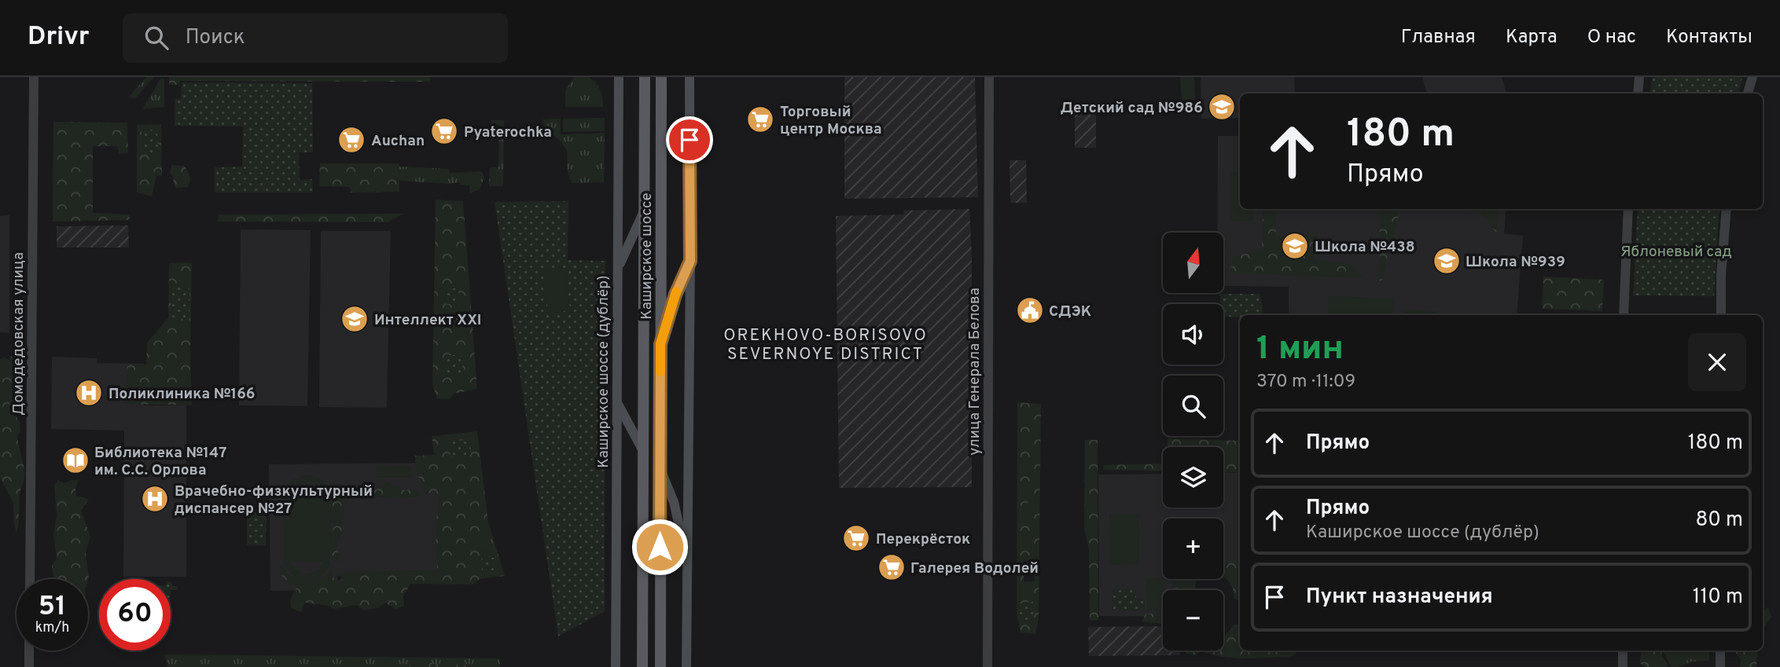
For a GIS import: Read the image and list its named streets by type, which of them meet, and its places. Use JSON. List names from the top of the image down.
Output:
{
  "streets": {
    "main road": ["Каширское шоссе", "Каширское шоссе (дублёр)"],
    "street": ["Домодедовская улица", "улица Генерала Белова"]
  },
  "districts": ["OREKHOVO-BORISOVO SEVERNOYE DISTRICT"],
  "parks": ["Яблоневый сад"],
  "places": {
    "school or university": [
      "Детский сад №986",
      "Школа №438",
      "Школа №939",
      "Интеллект XXI"
    ],
    "supermarket": [
      "Торговый центр Москва",
      "Pyaterochka",
      "Auchan",
      "Перекрёсток",
      "Галерея Водолей"
    ],
    "public building": ["СДЭК"],
    "hospital": ["Поликлиника №166", "Врачебно-физкультурный диспансер №27"],
    "library": ["Библиотека №147 им. С.С. Орлова"]
  },
  "north": "top",
  "page": {
    "header": "Drivr",
    "search": "Поиск",
    "nav": [
      "Главная",
      "Карта",
      "О нас",
      "Контакты"
    ],
    "turn": ["180 m", "Прямо"],
    "map_buttons": ["+", "−"],
    "heading": ["1 мин", "370 m · 11:09"],
    "list": [
      {
        "name": "Прямо",
        "value": "180 m"
      },
      {
        "name": "Прямо",
        "note": "Каширское шоссе (дублёр)",
        "value": "80 m"
      },
      {
        "name": "Пункт назначения",
        "value": "110 m"
      }
    ],
    "speed": "51 km/h",
    "limit": "60"
  }
}
